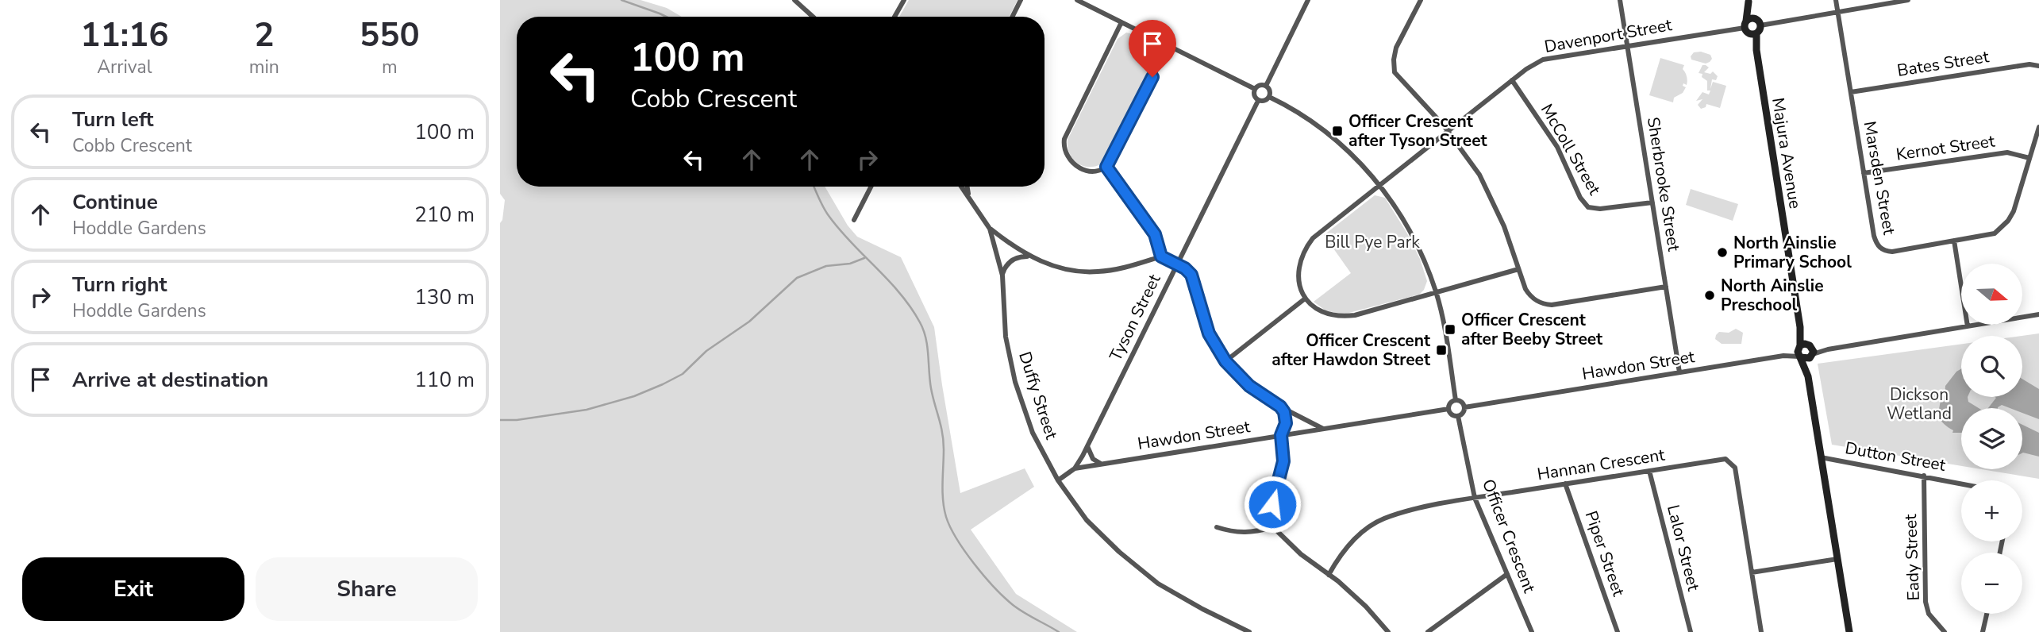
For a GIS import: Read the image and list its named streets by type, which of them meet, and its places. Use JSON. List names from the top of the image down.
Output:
{
  "streets": {
    "main road": ["Majura Avenue"],
    "street": [
      "Davenport Street",
      "Bates Street",
      "Kernot Street",
      "McColl Street",
      "Marsden Street",
      "Sherbrooke Street",
      "Tyson Street",
      "Hawdon Street",
      "Duffy Street",
      "Dutton Street",
      "Hannan Crescent",
      "Officer Crescent",
      "Lalor Street",
      "Piper Street",
      "Eady Street"
    ]
  },
  "crossings": [
    ["Davenport Street", "McColl Street"],
    ["Davenport Street", "Majura Avenue"],
    ["Davenport Street", "Sherbrooke Street"],
    ["Bates Street", "Marsden Street"],
    ["Kernot Street", "Marsden Street"],
    ["McColl Street", "Sherbrooke Street"],
    ["Majura Avenue", "Hawdon Street"],
    ["Majura Avenue", "Dutton Street"],
    ["Sherbrooke Street", "Hawdon Street"],
    ["Tyson Street", "Hawdon Street"],
    ["Tyson Street", "Duffy Street"],
    ["Hawdon Street", "Officer Crescent"],
    ["Dutton Street", "Eady Street"],
    ["Hannan Crescent", "Officer Crescent"],
    ["Hannan Crescent", "Lalor Street"],
    ["Hannan Crescent", "Piper Street"]
  ],
  "parks": ["Bill Pye Park", "Dickson Wetland"],
  "places": {
    "transit": ["Officer Crescent after Tyson Street", "Officer Crescent after Beeby Street", "Officer Crescent after Hawdon Street"],
    "other": ["North Ainslie Primary School", "North Ainslie Preschool"]
  },
  "north": "right",
  "page": {
    "eta": [
      "11:16",
      "Arrival",
      "2",
      "min",
      "550",
      "m"
    ],
    "turn": ["100 m", "Cobb Crescent"],
    "list": [
      {
        "name": "Turn left",
        "note": "Cobb Crescent",
        "value": "100 m"
      },
      {
        "name": "Continue",
        "note": "Hoddle Gardens",
        "value": "210 m"
      },
      {
        "name": "Turn right",
        "note": "Hoddle Gardens",
        "value": "130 m"
      },
      {
        "name": "Arrive at destination",
        "value": "110 m"
      }
    ],
    "map_buttons": ["+", "−"],
    "buttons": ["Exit", "Share"]
  }
}
